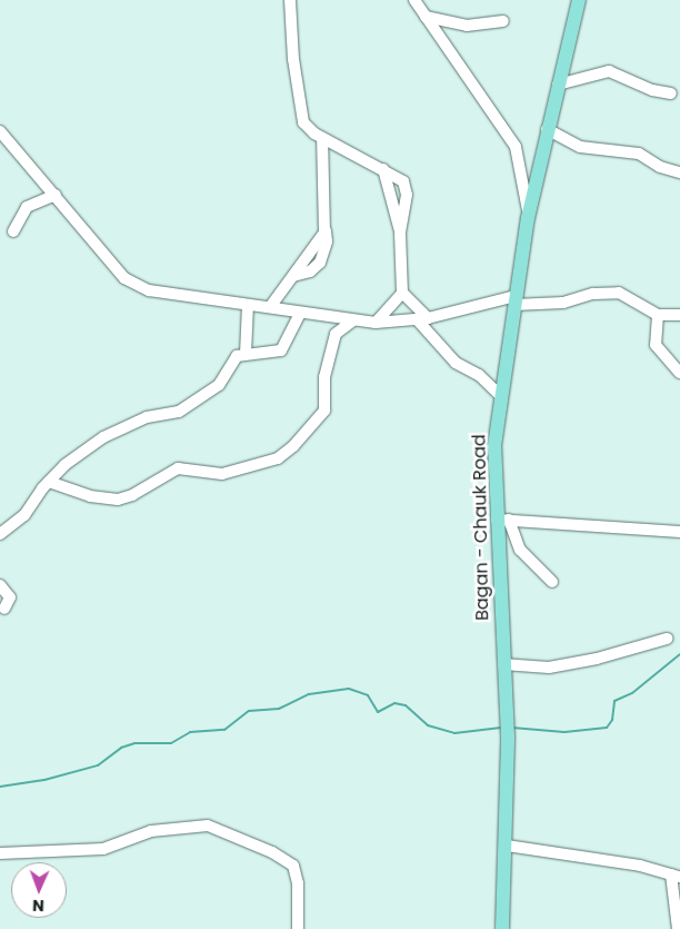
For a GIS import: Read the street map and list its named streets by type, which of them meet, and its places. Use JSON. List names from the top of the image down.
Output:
{
  "streets": {
    "main road": ["Bagan - Chauk Road"]
  },
  "north": "bottom"
}
